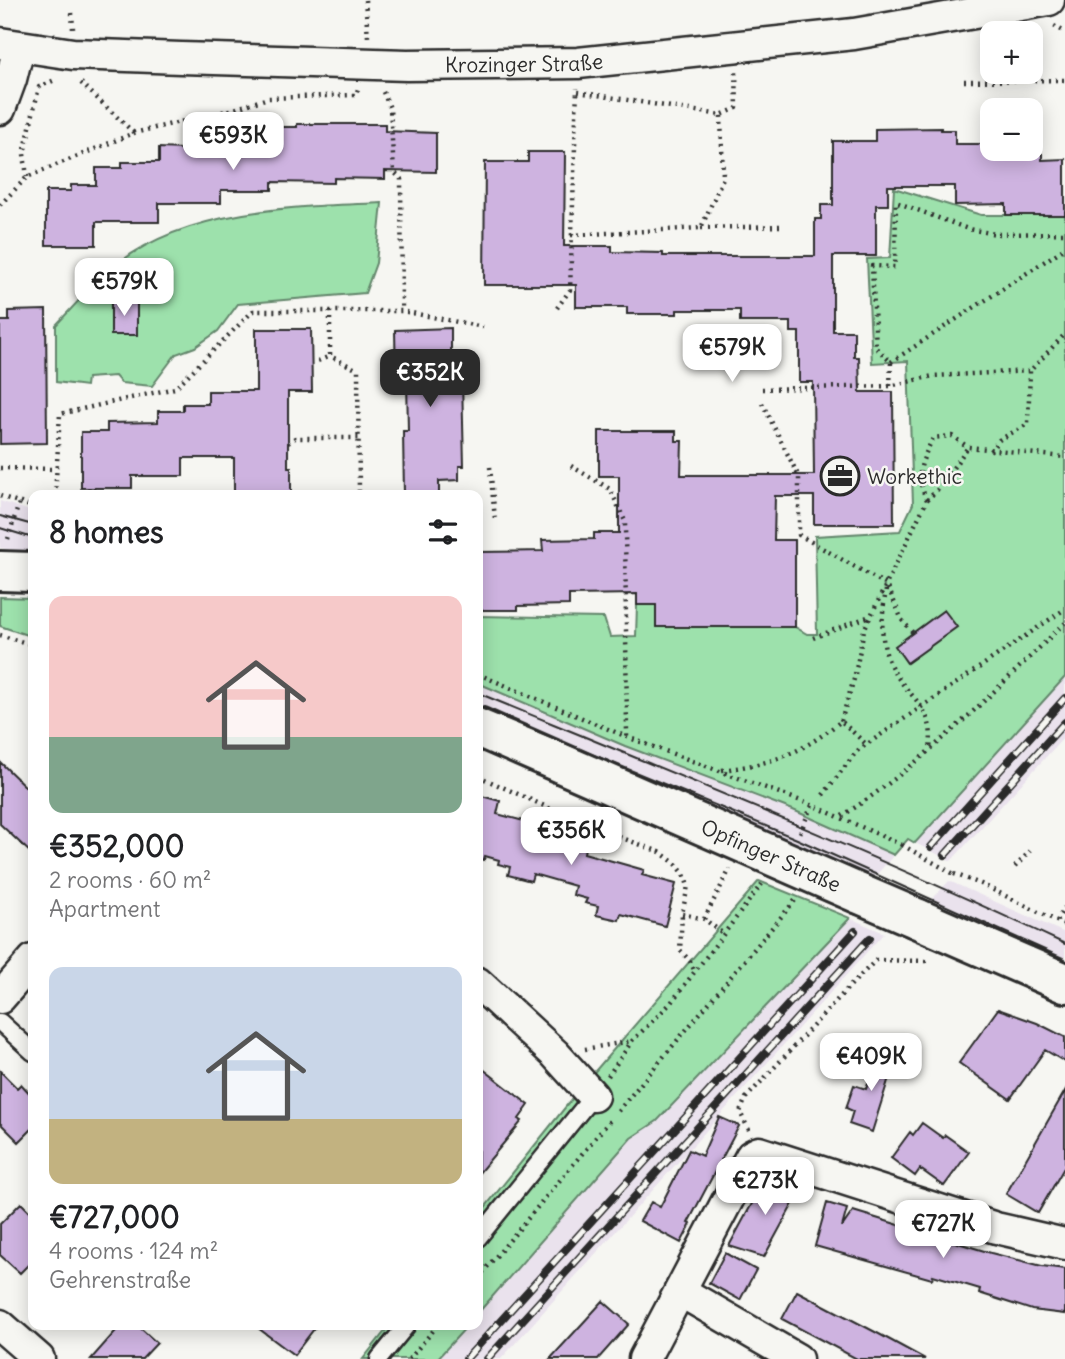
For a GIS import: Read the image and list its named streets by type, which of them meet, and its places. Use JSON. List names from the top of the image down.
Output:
{
  "streets": {
    "street": ["Krozinger Straße", "Opfinger Straße"]
  },
  "places": {
    "office": ["Workethic"]
  },
  "page": {
    "map_buttons": ["+", "−"],
    "price": [
      "€593K",
      "€579K",
      "€579K",
      "€352K",
      "€356K",
      "€409K",
      "€273K",
      "€727K"
    ],
    "heading": "8 homes",
    "list": [
      {
        "name": "€352,000",
        "note": "2 rooms · 60 m² · Apartment"
      },
      {
        "name": "€727,000",
        "note": "4 rooms · 124 m² · Gehrenstraße"
      }
    ]
  }
}
